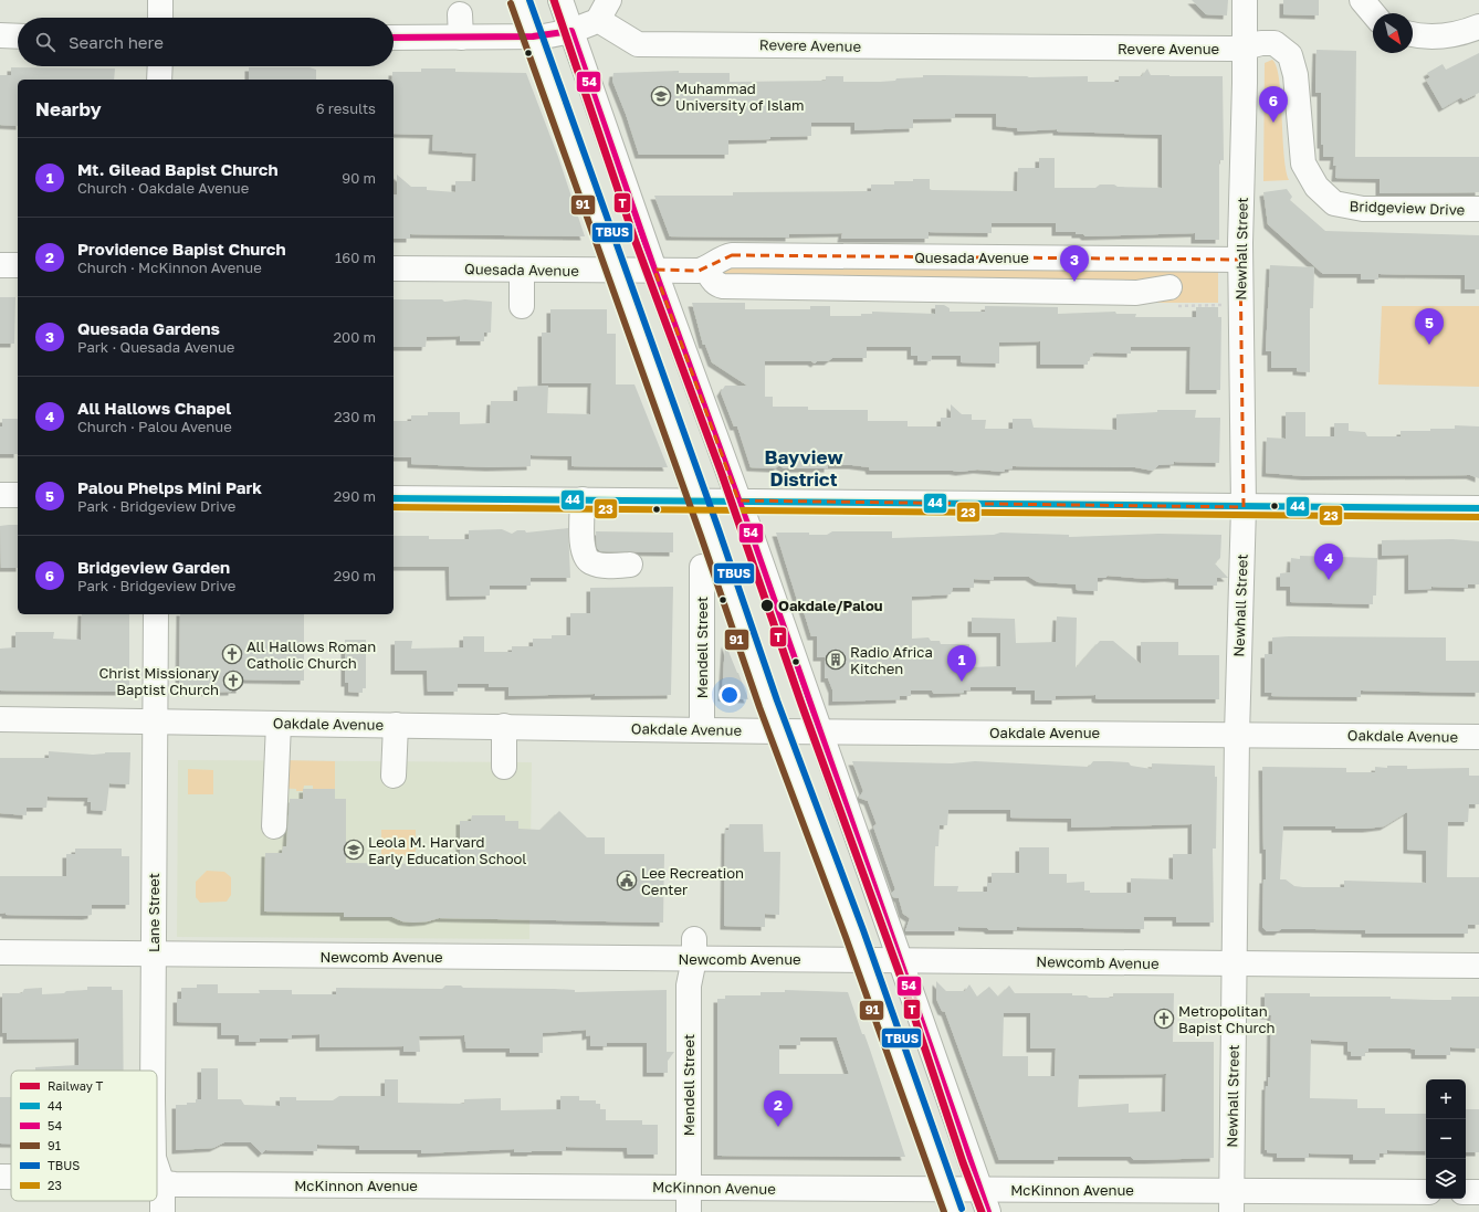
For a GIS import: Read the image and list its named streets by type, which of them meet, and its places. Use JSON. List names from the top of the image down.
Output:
{
  "streets": {
    "street": [
      "Revere Avenue",
      "Bridgeview Drive",
      "Newhall Street",
      "Quesada Avenue",
      "Mendell Street",
      "Oakdale Avenue",
      "Lane Street",
      "Newcomb Avenue",
      "McKinnon Avenue"
    ]
  },
  "crossings": [
    ["Revere Avenue", "Bridgeview Drive"],
    ["Revere Avenue", "Newhall Street"],
    ["Bridgeview Drive", "Newhall Street"],
    ["Newhall Street", "Quesada Avenue"],
    ["Newhall Street", "Oakdale Avenue"],
    ["Newhall Street", "Newcomb Avenue"],
    ["Newhall Street", "McKinnon Avenue"],
    ["Mendell Street", "Oakdale Avenue"],
    ["Mendell Street", "Newcomb Avenue"],
    ["Mendell Street", "McKinnon Avenue"],
    ["Oakdale Avenue", "Lane Street"],
    ["Lane Street", "Newcomb Avenue"],
    ["Lane Street", "McKinnon Avenue"]
  ],
  "districts": ["Bayview District"],
  "places": {
    "school or university": ["Muhammad University of Islam", "Leola M. Harvard Early Education School"],
    "other": ["Oakdale/Palou"],
    "church": ["All Hallows Roman Catholic Church", "Christ Missionary Baptist Church", "Metropolitan Bapist Church"],
    "building": ["Radio Africa Kitchen"],
    "public building": ["Lee Recreation Center"]
  },
  "lines": [
    "rail line T",
    "transit line TBUS",
    "transit line 91",
    "transit line 54",
    "transit line 44",
    "transit line 23"
  ],
  "legend": [
    "Railway T",
    "44",
    "54",
    "91",
    "TBUS",
    "23"
  ],
  "north": "bottom right",
  "page": {
    "search": "Search here",
    "heading": ["Nearby", "6 results"],
    "pins": [
      "6",
      "3",
      "5",
      "4",
      "1",
      "2"
    ],
    "list": [
      {
        "mark": "1",
        "name": "Mt. Gilead Bapist Church",
        "note": "Church · Oakdale Avenue",
        "value": "90 m"
      },
      {
        "mark": "2",
        "name": "Providence Bapist Church",
        "note": "Church · McKinnon Avenue",
        "value": "160 m"
      },
      {
        "mark": "3",
        "name": "Quesada Gardens",
        "note": "Park · Quesada Avenue",
        "value": "200 m"
      },
      {
        "mark": "4",
        "name": "All Hallows Chapel",
        "note": "Church · Palou Avenue",
        "value": "230 m"
      },
      {
        "mark": "5",
        "name": "Palou Phelps Mini Park",
        "note": "Park · Bridgeview Drive",
        "value": "290 m"
      },
      {
        "mark": "6",
        "name": "Bridgeview Garden",
        "note": "Park · Bridgeview Drive",
        "value": "290 m"
      }
    ],
    "map_buttons": ["+", "−"]
  }
}
